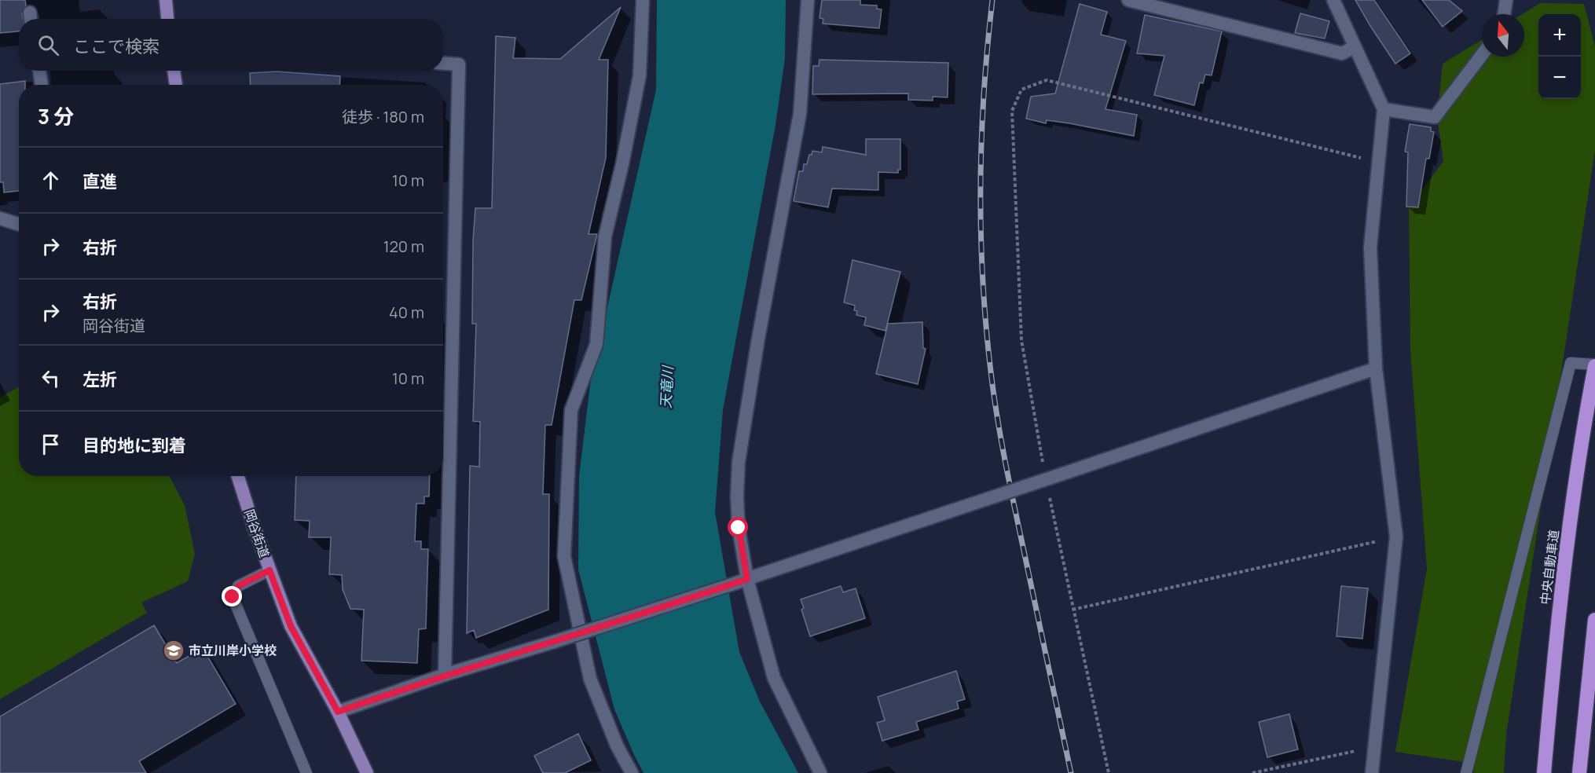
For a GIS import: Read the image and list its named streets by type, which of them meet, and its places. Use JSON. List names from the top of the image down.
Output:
{
  "streets": {
    "highway": ["中央自動車道"],
    "main road": ["岡谷街道"]
  },
  "water": ["天竜川"],
  "places": {
    "school or university": ["市立川岸小学校"]
  },
  "north": "top",
  "page": {
    "map_buttons": ["+", "−"],
    "search": "ここで検索",
    "heading": ["3 分", "徒歩 · 180 m"],
    "list": [
      ["直進", "10 m"],
      ["右折", "120 m"],
      ["右折", "岡谷街道", "40 m"],
      ["左折", "10 m"],
      "目的地に到着"
    ]
  }
}
